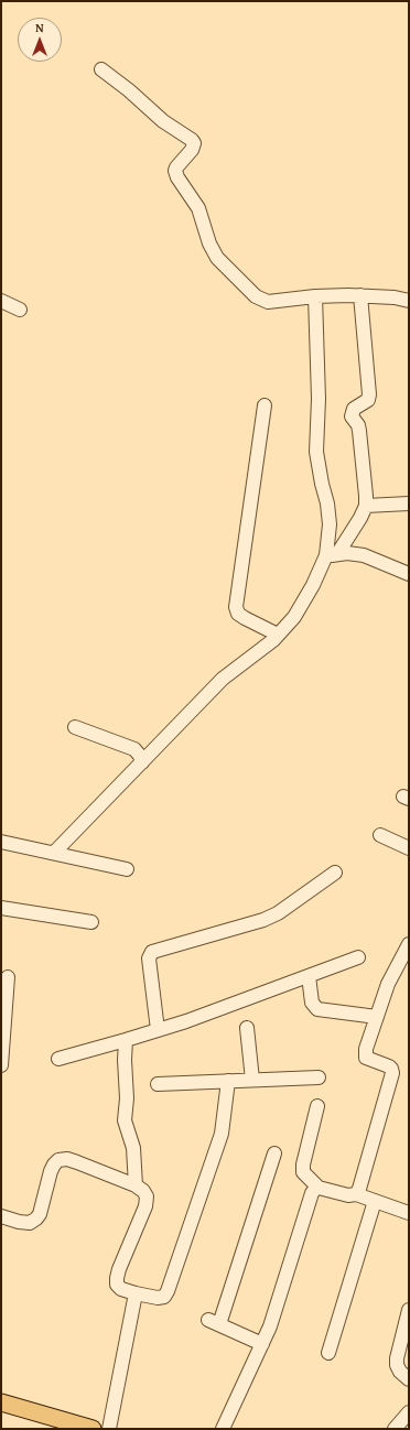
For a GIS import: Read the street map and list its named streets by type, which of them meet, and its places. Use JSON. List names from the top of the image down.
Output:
{
  "north": "top"
}
